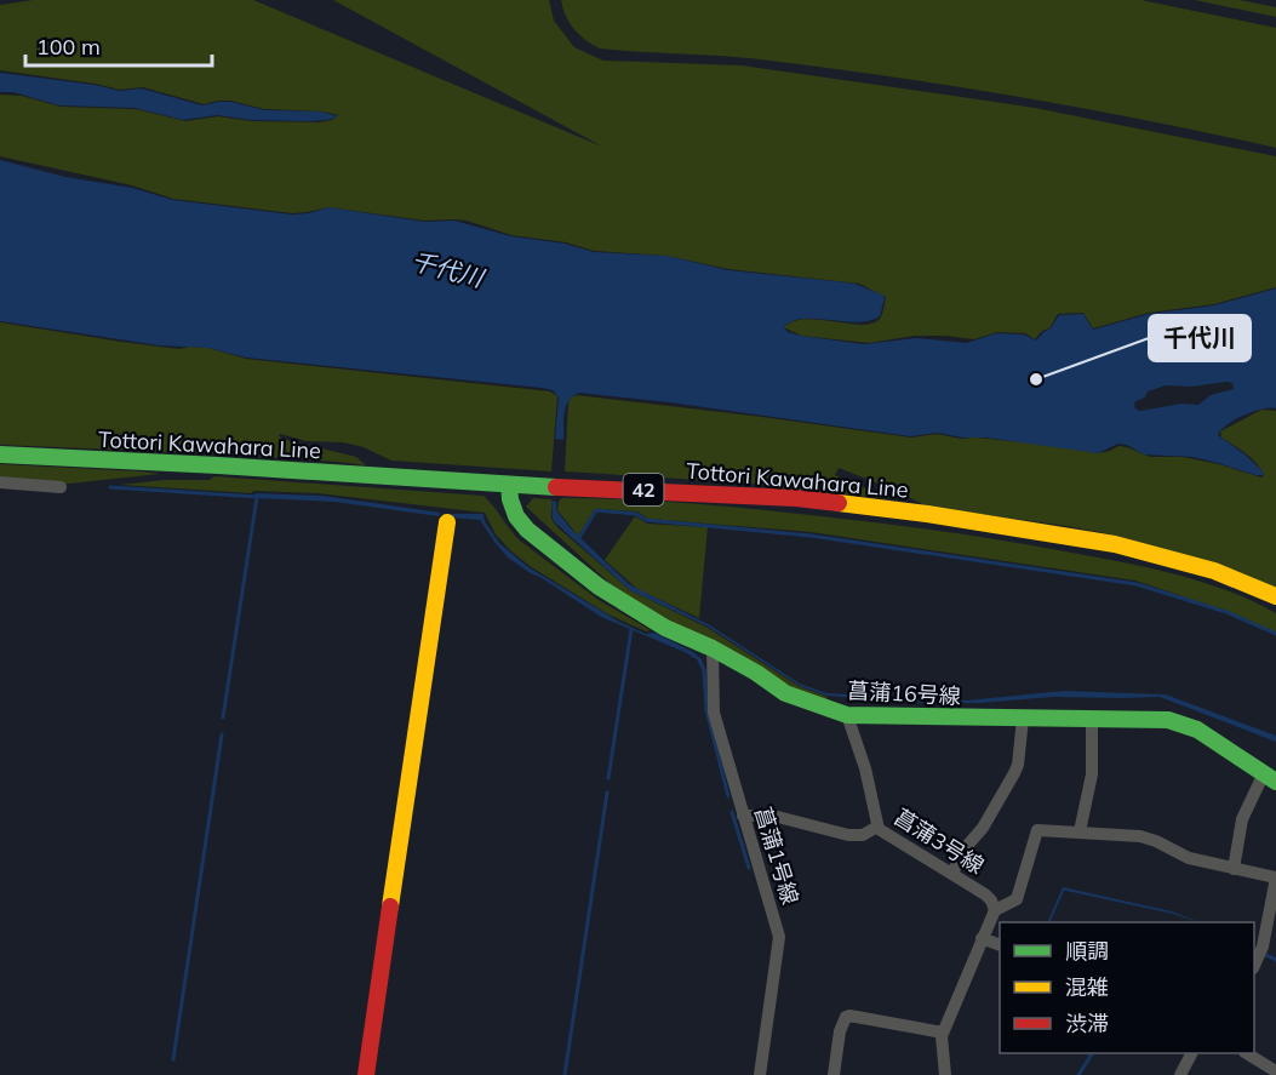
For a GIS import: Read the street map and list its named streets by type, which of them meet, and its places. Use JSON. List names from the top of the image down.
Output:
{
  "streets": {
    "street": [
      "Tottori Kawahara Line",
      "42",
      "菖蒲16号線",
      "菖蒲3号線",
      "菖蒲1号線"
    ]
  },
  "crossings": [
    ["Tottori Kawahara Line", "菖蒲16号線"],
    ["菖蒲16号線", "菖蒲3号線"],
    ["菖蒲16号線", "菖蒲1号線"]
  ],
  "water": ["千代川"],
  "places": ["千代川"],
  "legend": ["順調", "混雑", "渋滞"],
  "scale_bar": "100 m"
}
